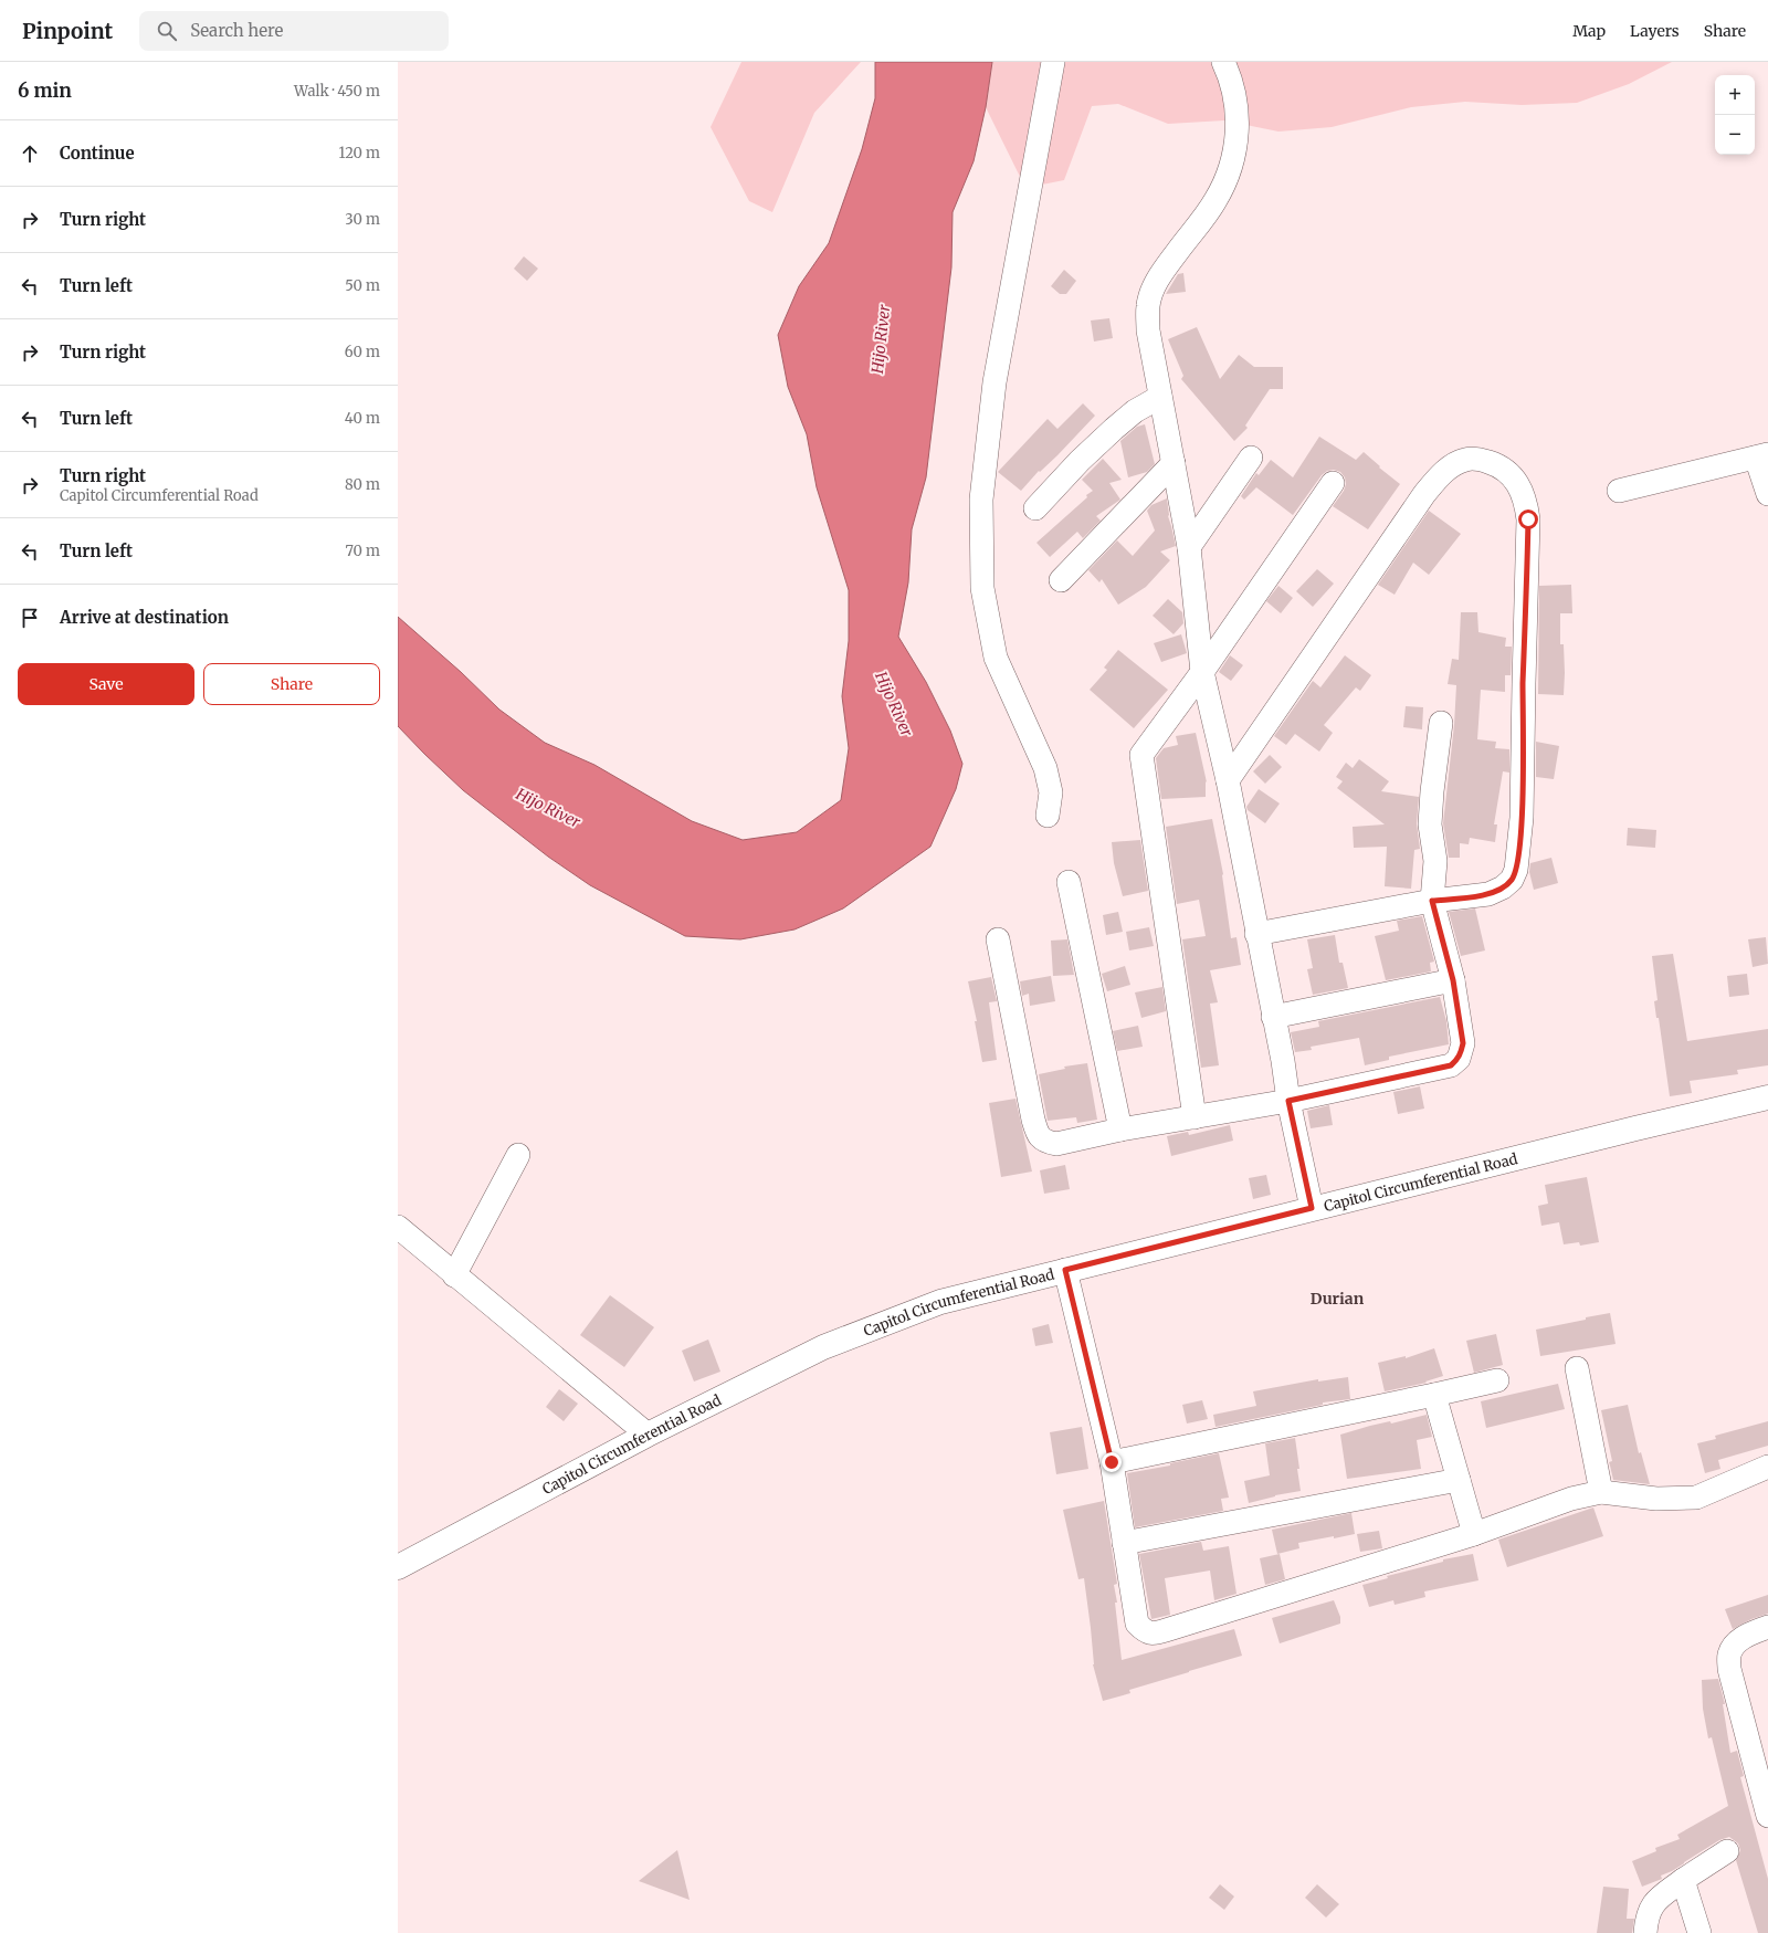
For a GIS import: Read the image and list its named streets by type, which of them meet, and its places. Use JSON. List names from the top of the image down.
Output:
{
  "streets": {
    "main road": ["Capitol Circumferential Road"]
  },
  "districts": ["Durian"],
  "water": ["Hijo River"],
  "page": {
    "header": "Pinpoint",
    "search": "Search here",
    "nav": ["Map", "Layers", "Share"],
    "heading": ["6 min", "Walk · 450 m"],
    "map_buttons": ["+", "−"],
    "list": [
      ["Continue", "120 m"],
      ["Turn right", "30 m"],
      ["Turn left", "50 m"],
      ["Turn right", "60 m"],
      ["Turn left", "40 m"],
      ["Turn right", "Capitol Circumferential Road", "80 m"],
      ["Turn left", "70 m"],
      "Arrive at destination"
    ],
    "buttons": ["Save", "Share"]
  }
}
